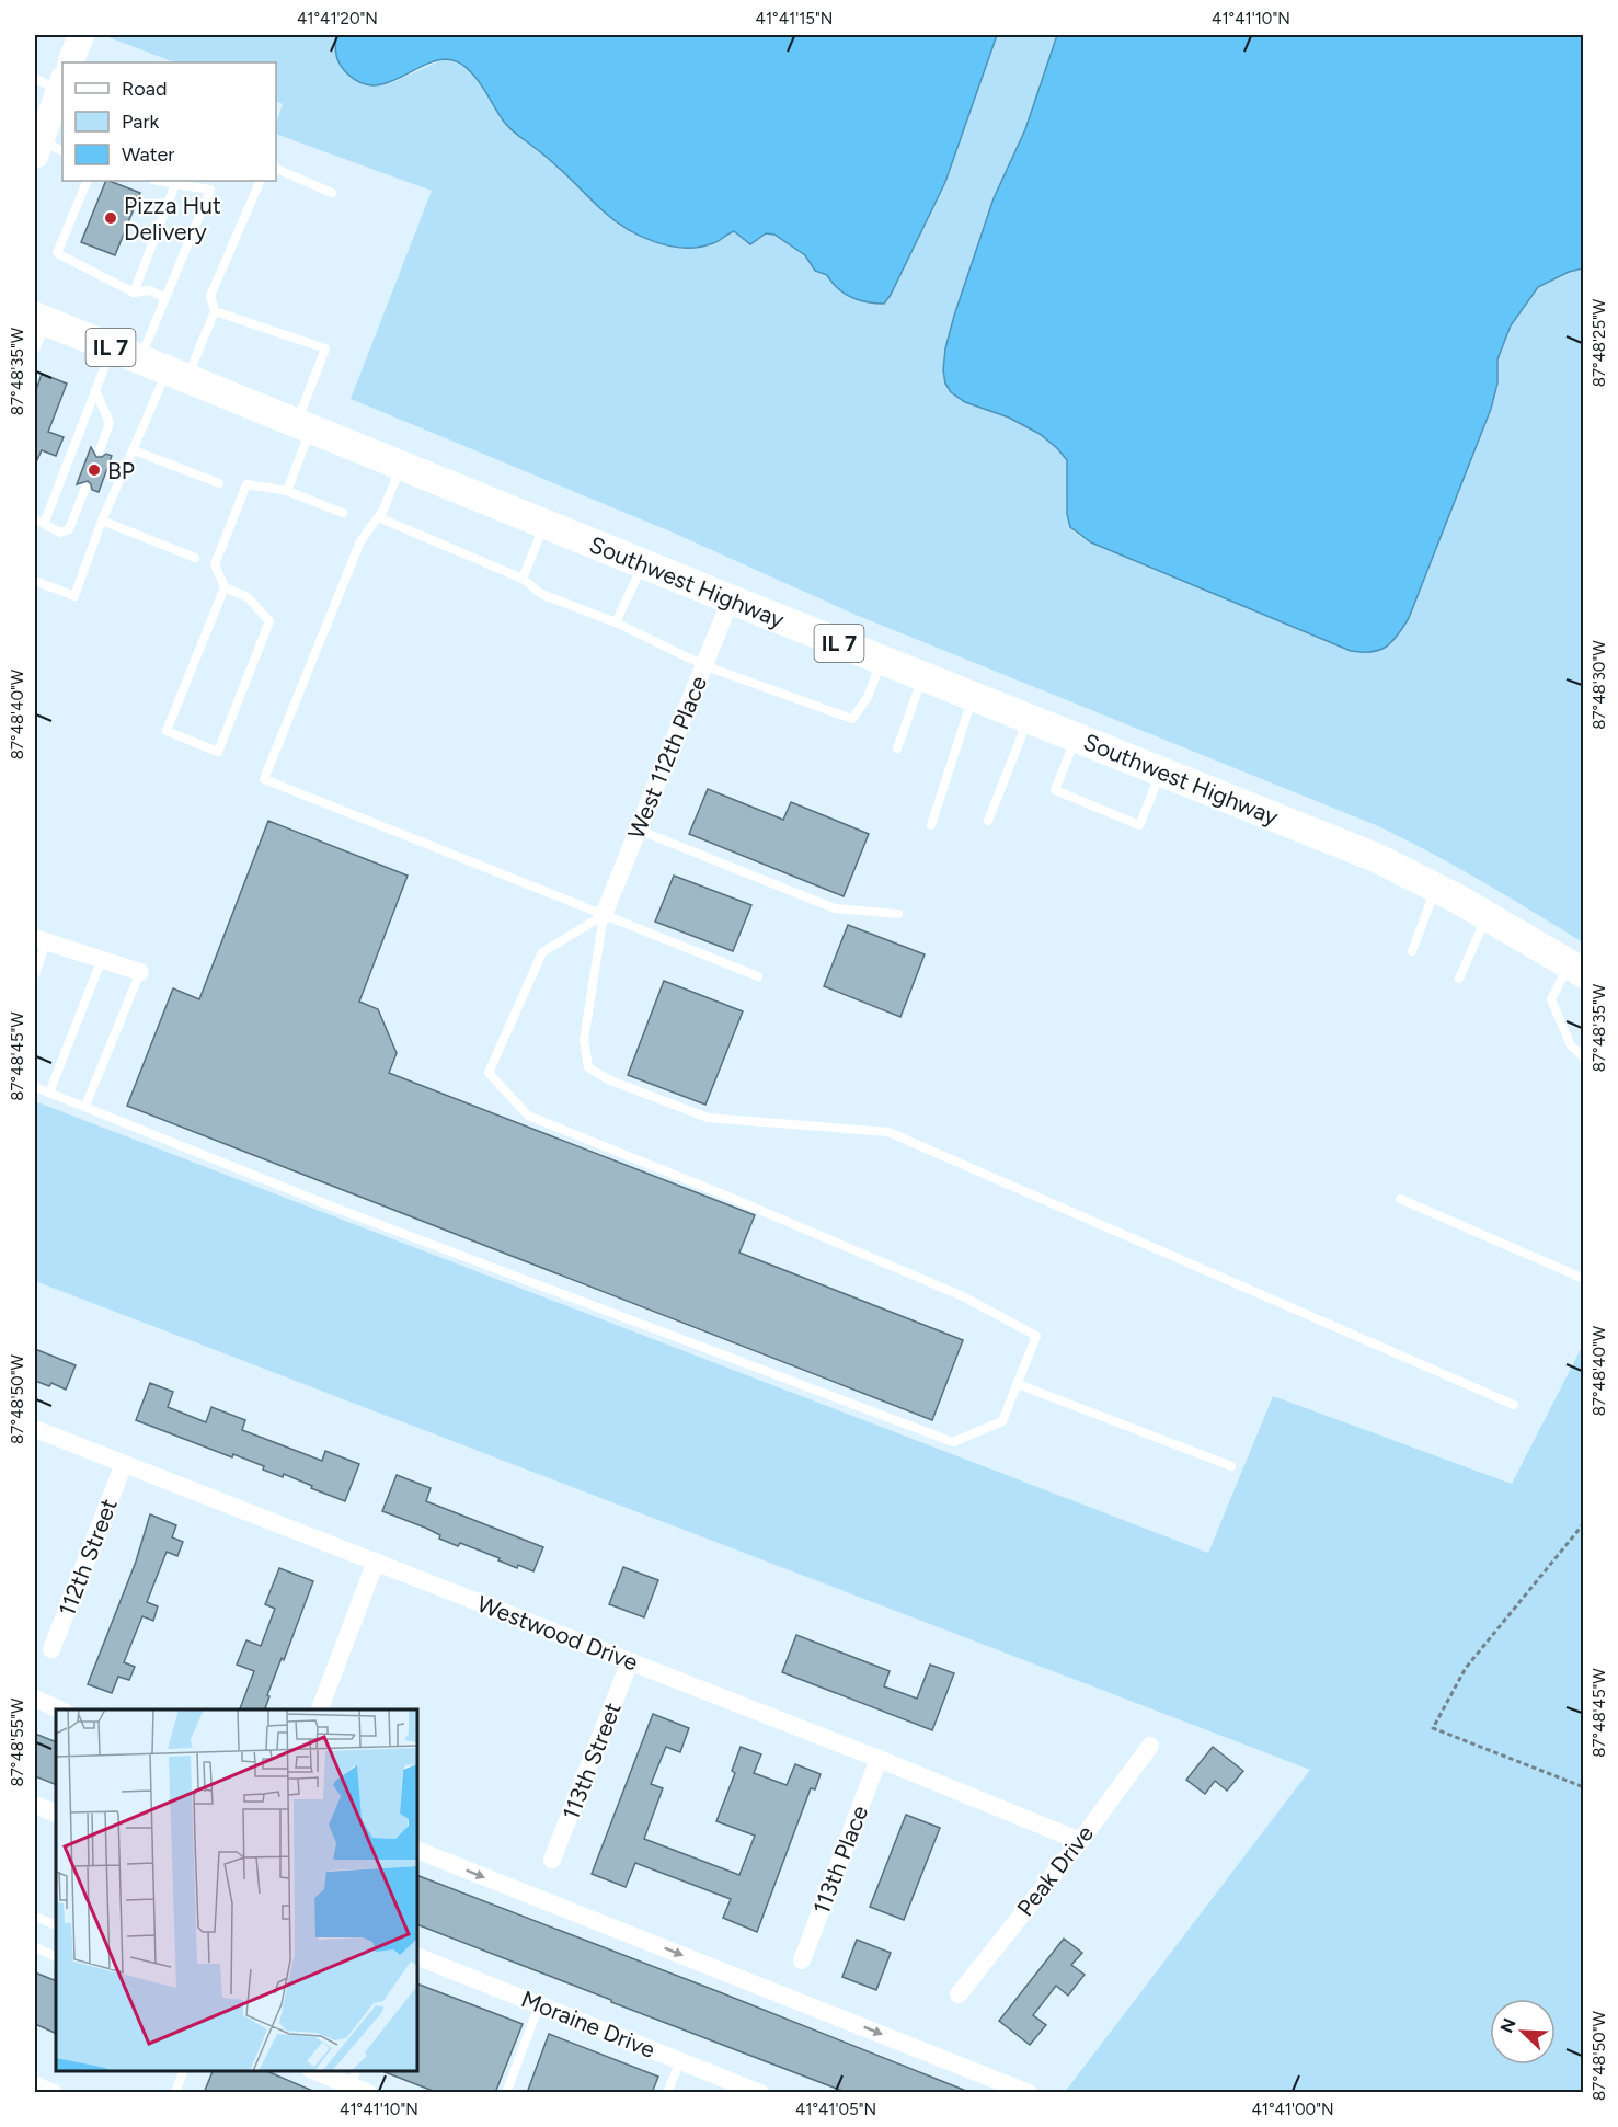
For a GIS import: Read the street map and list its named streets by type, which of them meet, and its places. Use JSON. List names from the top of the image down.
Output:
{
  "streets": {
    "main road": ["IL 7", "Southwest Highway"],
    "street": [
      "West 112th Place",
      "112th Street",
      "Westwood Drive",
      "113th Street",
      "113th Place",
      "Peak Drive",
      "Moraine Drive"
    ]
  },
  "crossings": [
    ["Southwest Highway", "West 112th Place"],
    ["112th Street", "Westwood Drive"],
    ["Westwood Drive", "113th Street"],
    ["Westwood Drive", "113th Place"],
    ["Westwood Drive", "Peak Drive"]
  ],
  "places": ["Pizza Hut Delivery", "BP"],
  "legend": ["Road", "Park", "Water"],
  "north": "top left",
  "coordinates": [
    "41°41'20\"N",
    "41°41'15\"N",
    "41°41'10\"N",
    "87°48'25\"W",
    "87°48'35\"W",
    "87°48'30\"W",
    "87°48'40\"W",
    "87°48'45\"W",
    "87°48'50\"W",
    "87°48'55\"W",
    "41°41'05\"N",
    "41°41'00\"N"
  ]
}
